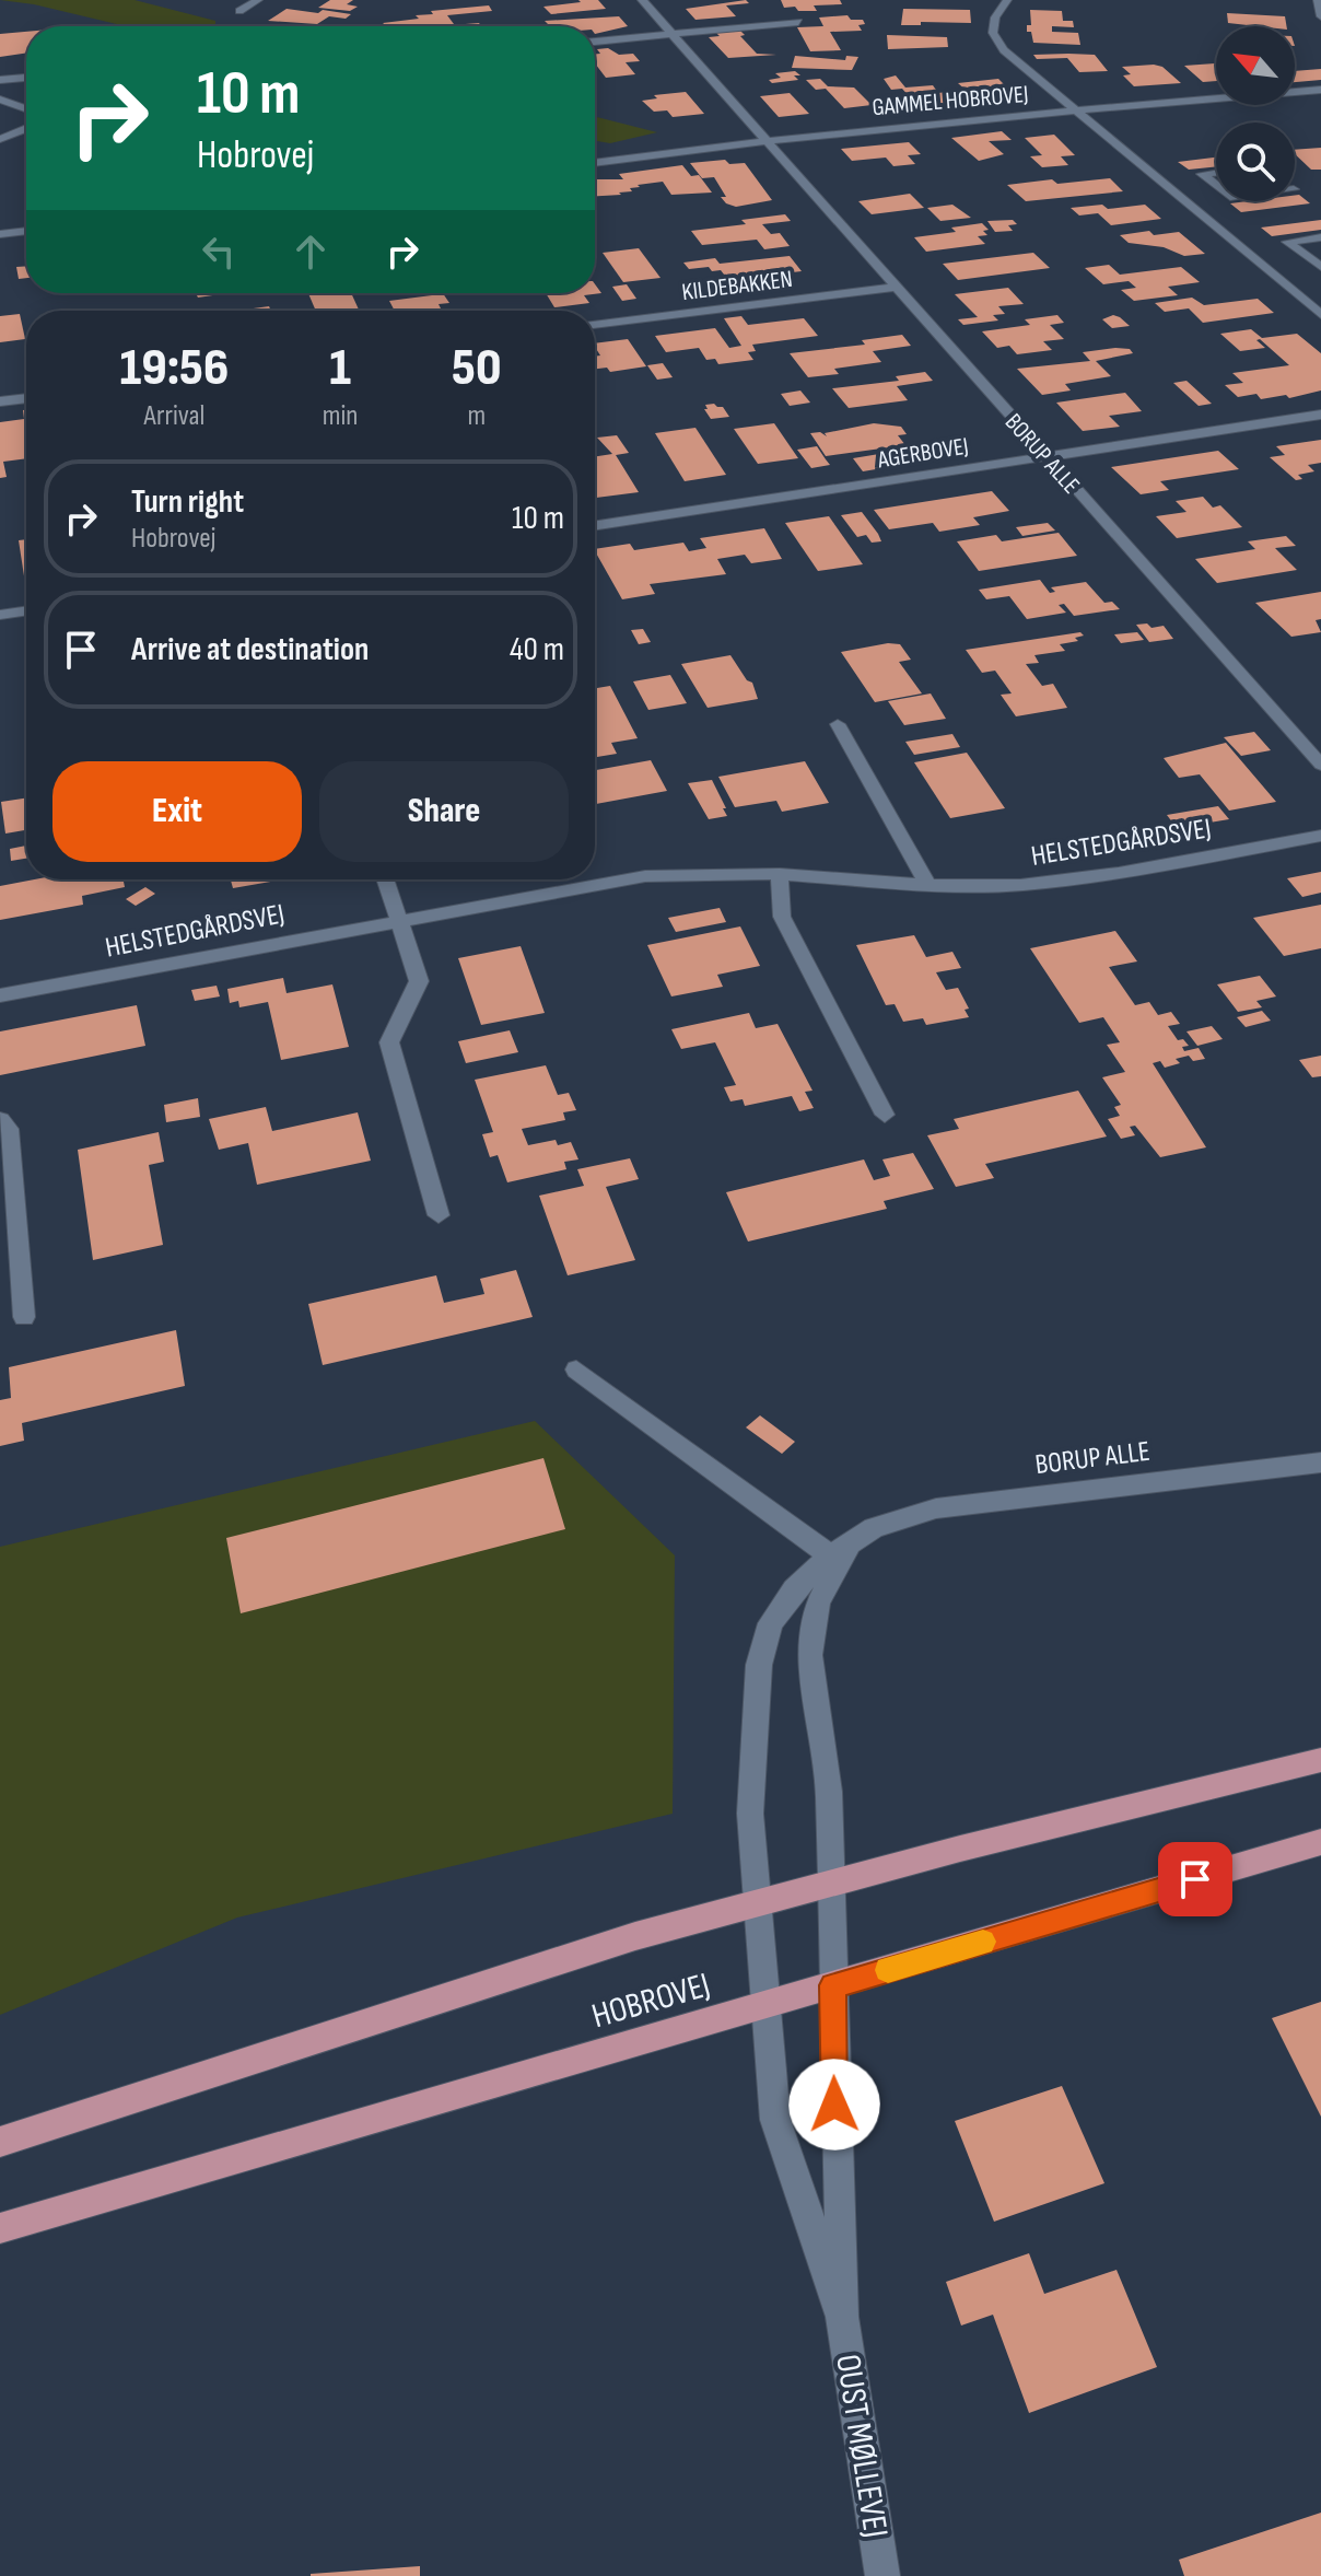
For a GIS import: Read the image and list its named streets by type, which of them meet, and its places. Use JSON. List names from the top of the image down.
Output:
{
  "streets": {
    "main road": ["HOBROVEJ"],
    "street": [
      "GAMMEL HOBROVEJ",
      "KILDEBAKKEN",
      "AGERBOVEJ",
      "BORUP ALLE",
      "HELSTEDGÅRDSVEJ",
      "OUST MØLLEVEJ"
    ]
  },
  "crossings": [
    ["GAMMEL HOBROVEJ", "BORUP ALLE"],
    ["KILDEBAKKEN", "BORUP ALLE"],
    ["AGERBOVEJ", "BORUP ALLE"],
    ["BORUP ALLE", "HOBROVEJ"],
    ["BORUP ALLE", "OUST MØLLEVEJ"],
    ["HOBROVEJ", "OUST MØLLEVEJ"]
  ],
  "north": "top left",
  "page": {
    "turn": ["10 m", "Hobrovej"],
    "eta": [
      "19:56",
      "Arrival",
      "1",
      "min",
      "50",
      "m"
    ],
    "list": [
      {
        "name": "Turn right",
        "note": "Hobrovej",
        "value": "10 m"
      },
      {
        "name": "Arrive at destination",
        "value": "40 m"
      }
    ],
    "buttons": ["Exit", "Share"]
  }
}
